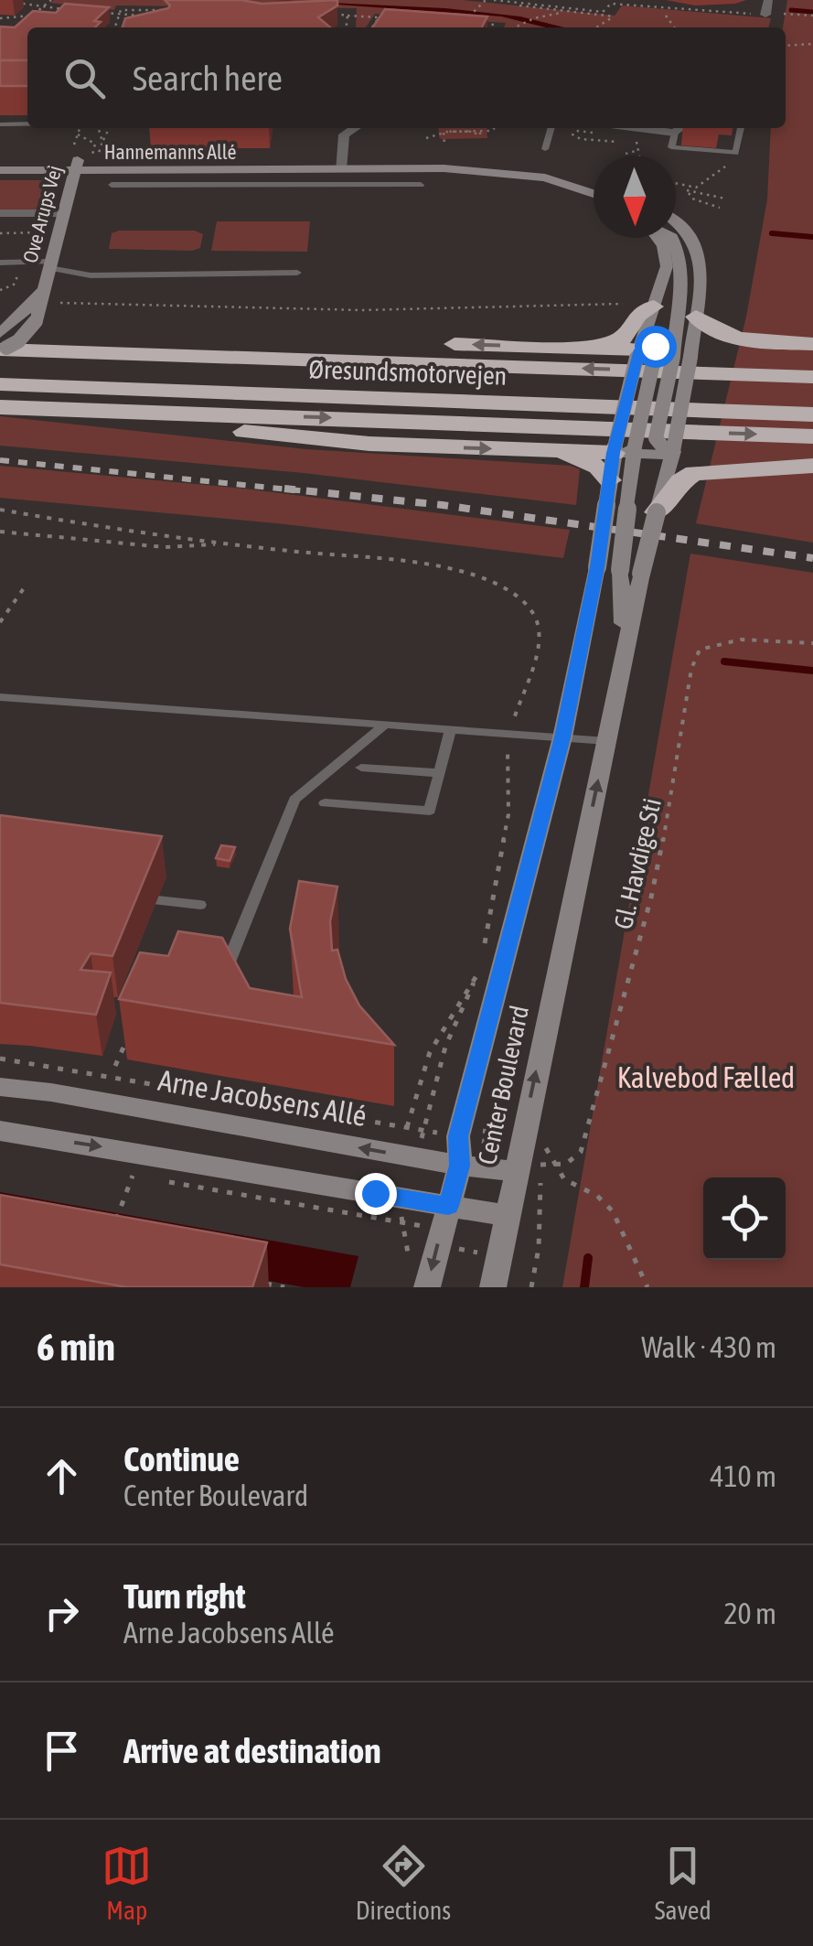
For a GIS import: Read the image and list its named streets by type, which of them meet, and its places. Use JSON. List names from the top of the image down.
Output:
{
  "streets": {
    "highway": ["Øresundsmotorvejen"],
    "street": [
      "Hannemanns Allé",
      "Ove Arups Vej",
      "Center Boulevard",
      "Arne Jacobsens Allé"
    ],
    "path": ["Gl. Havdige Sti"]
  },
  "crossings": [
    ["Hannemanns Allé", "Ove Arups Vej"],
    ["Ove Arups Vej", "Øresundsmotorvejen"],
    ["Center Boulevard", "Arne Jacobsens Allé"]
  ],
  "parks": ["Kalvebod Fælled"],
  "north": "bottom",
  "page": {
    "search": "Search here",
    "heading": ["6 min", "Walk · 430 m"],
    "list": [
      ["Continue", "Center Boulevard", "410 m"],
      ["Turn right", "Arne Jacobsens Allé", "20 m"],
      "Arrive at destination"
    ],
    "nav": ["Map", "Directions", "Saved"]
  }
}
